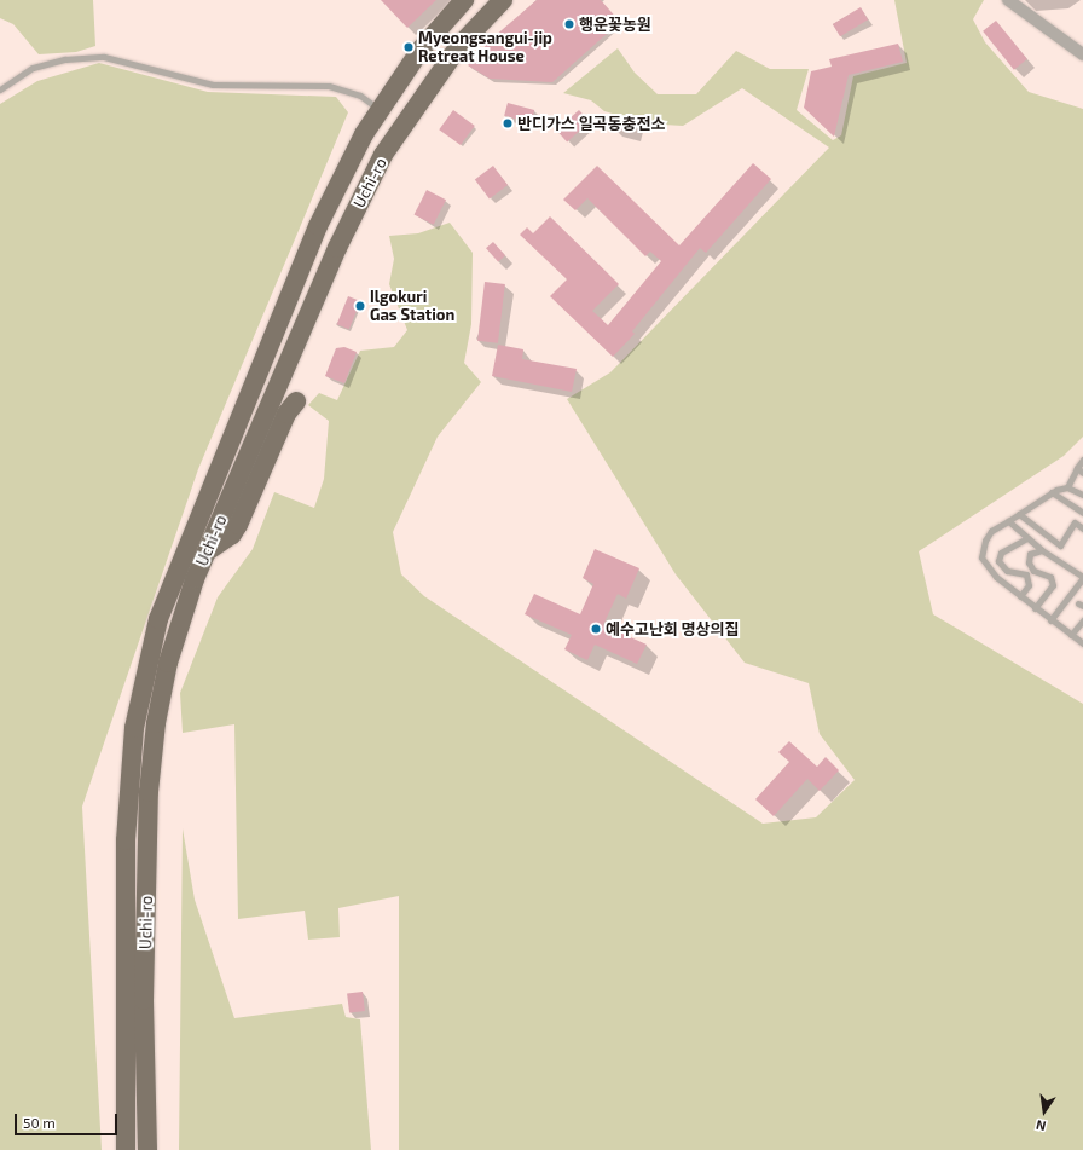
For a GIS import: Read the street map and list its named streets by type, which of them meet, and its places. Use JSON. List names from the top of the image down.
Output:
{
  "streets": {
    "main road": ["Uchi-ro"]
  },
  "places": [
    "행운꽃농원",
    "Myeongsangui-jip Retreat House",
    "반디가스 일곡동충전소",
    "Ilgokuri Gas Station",
    "예수고난회 명상의집"
  ],
  "scale_bar": "50 m",
  "north": "bottom"
}
